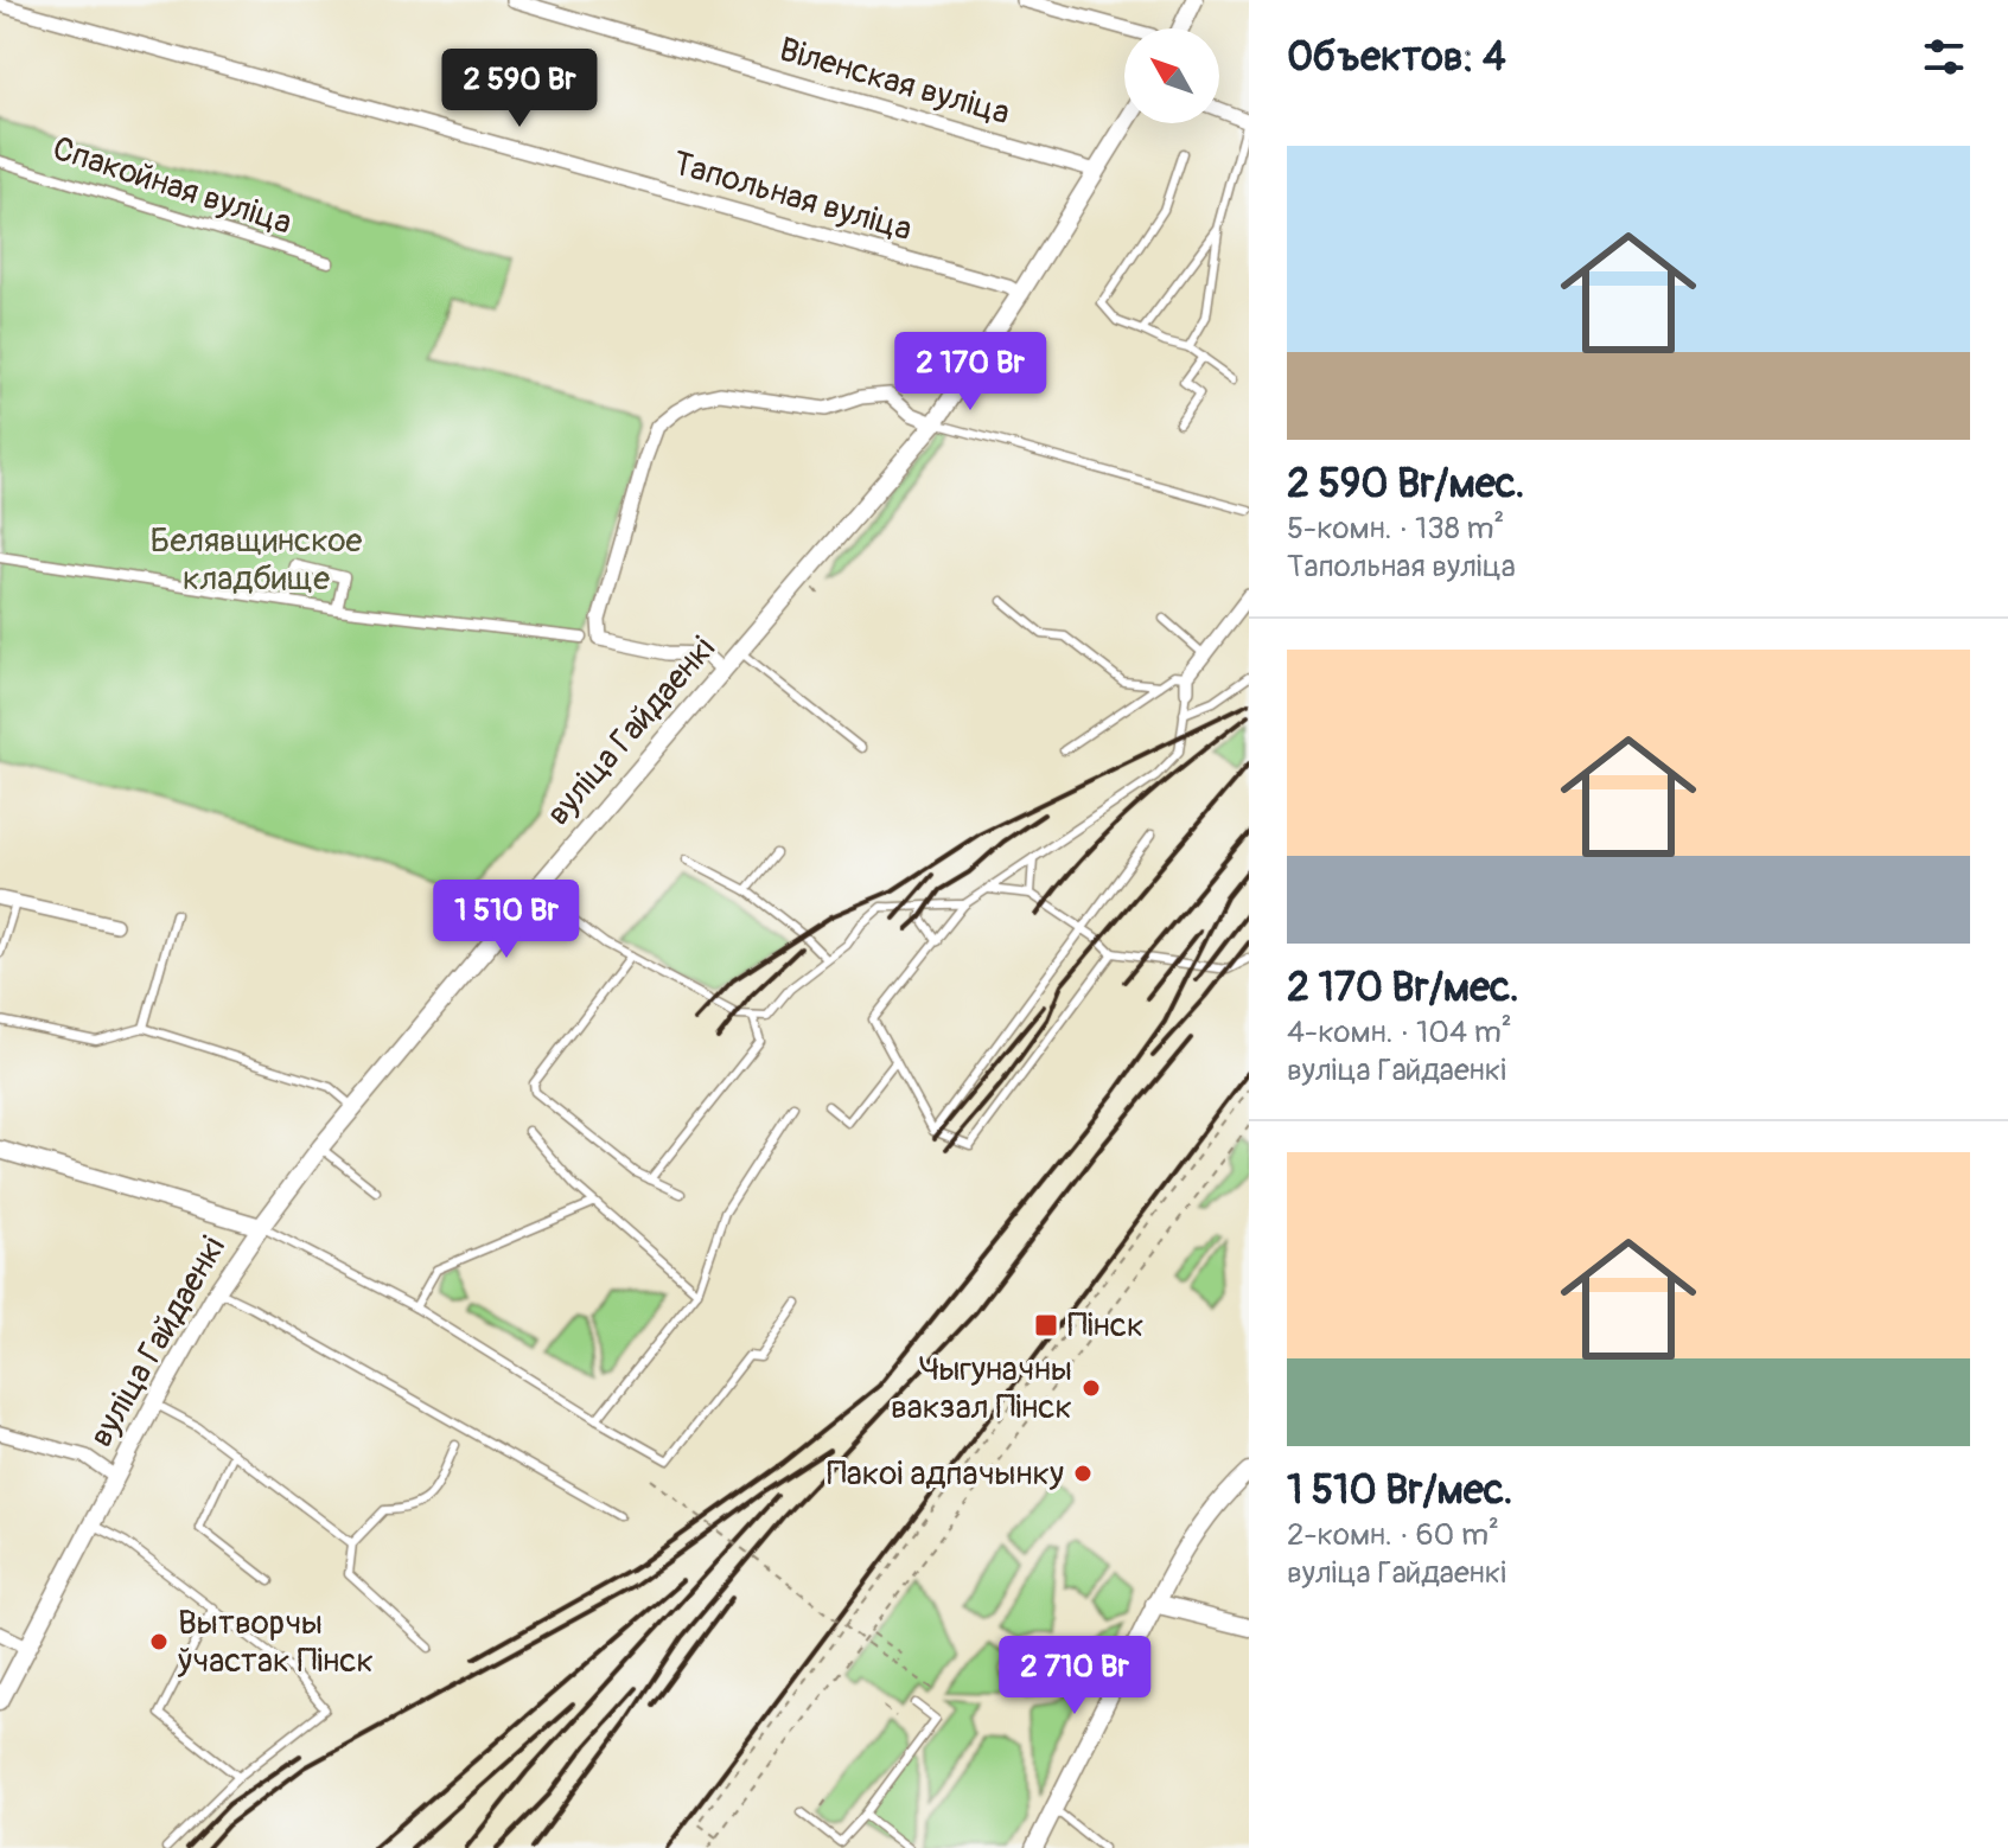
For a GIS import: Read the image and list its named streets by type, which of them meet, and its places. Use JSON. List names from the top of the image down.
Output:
{
  "streets": {
    "street": [
      "Віленская вуліца",
      "Спакойная вуліца",
      "Тапольная вуліца",
      "вуліца Гайдаенкі"
    ]
  },
  "crossings": [
    ["Віленская вуліца", "вуліца Гайдаенкі"],
    ["Тапольная вуліца", "вуліца Гайдаенкі"]
  ],
  "parks": ["Белявщинское кладбище"],
  "places": {
    "transit": ["Пінск"],
    "other": ["Чыгуначны вакзал Пінск", "Пакоі адпачынку", "Вытворчы ўчастак Пінск"]
  },
  "north": "top left",
  "page": {
    "heading": "Объектов: 4",
    "price": [
      "2 590 Br",
      "2 170 Br",
      "1 510 Br",
      "2 710 Br"
    ],
    "list": [
      {
        "name": "2 590 Br/мес.",
        "note": "5-комн. · 138 m² · Тапольная вуліца"
      },
      {
        "name": "2 170 Br/мес.",
        "note": "4-комн. · 104 m² · вуліца Гайдаенкі"
      },
      {
        "name": "1 510 Br/мес.",
        "note": "2-комн. · 60 m² · вуліца Гайдаенкі"
      }
    ]
  }
}
